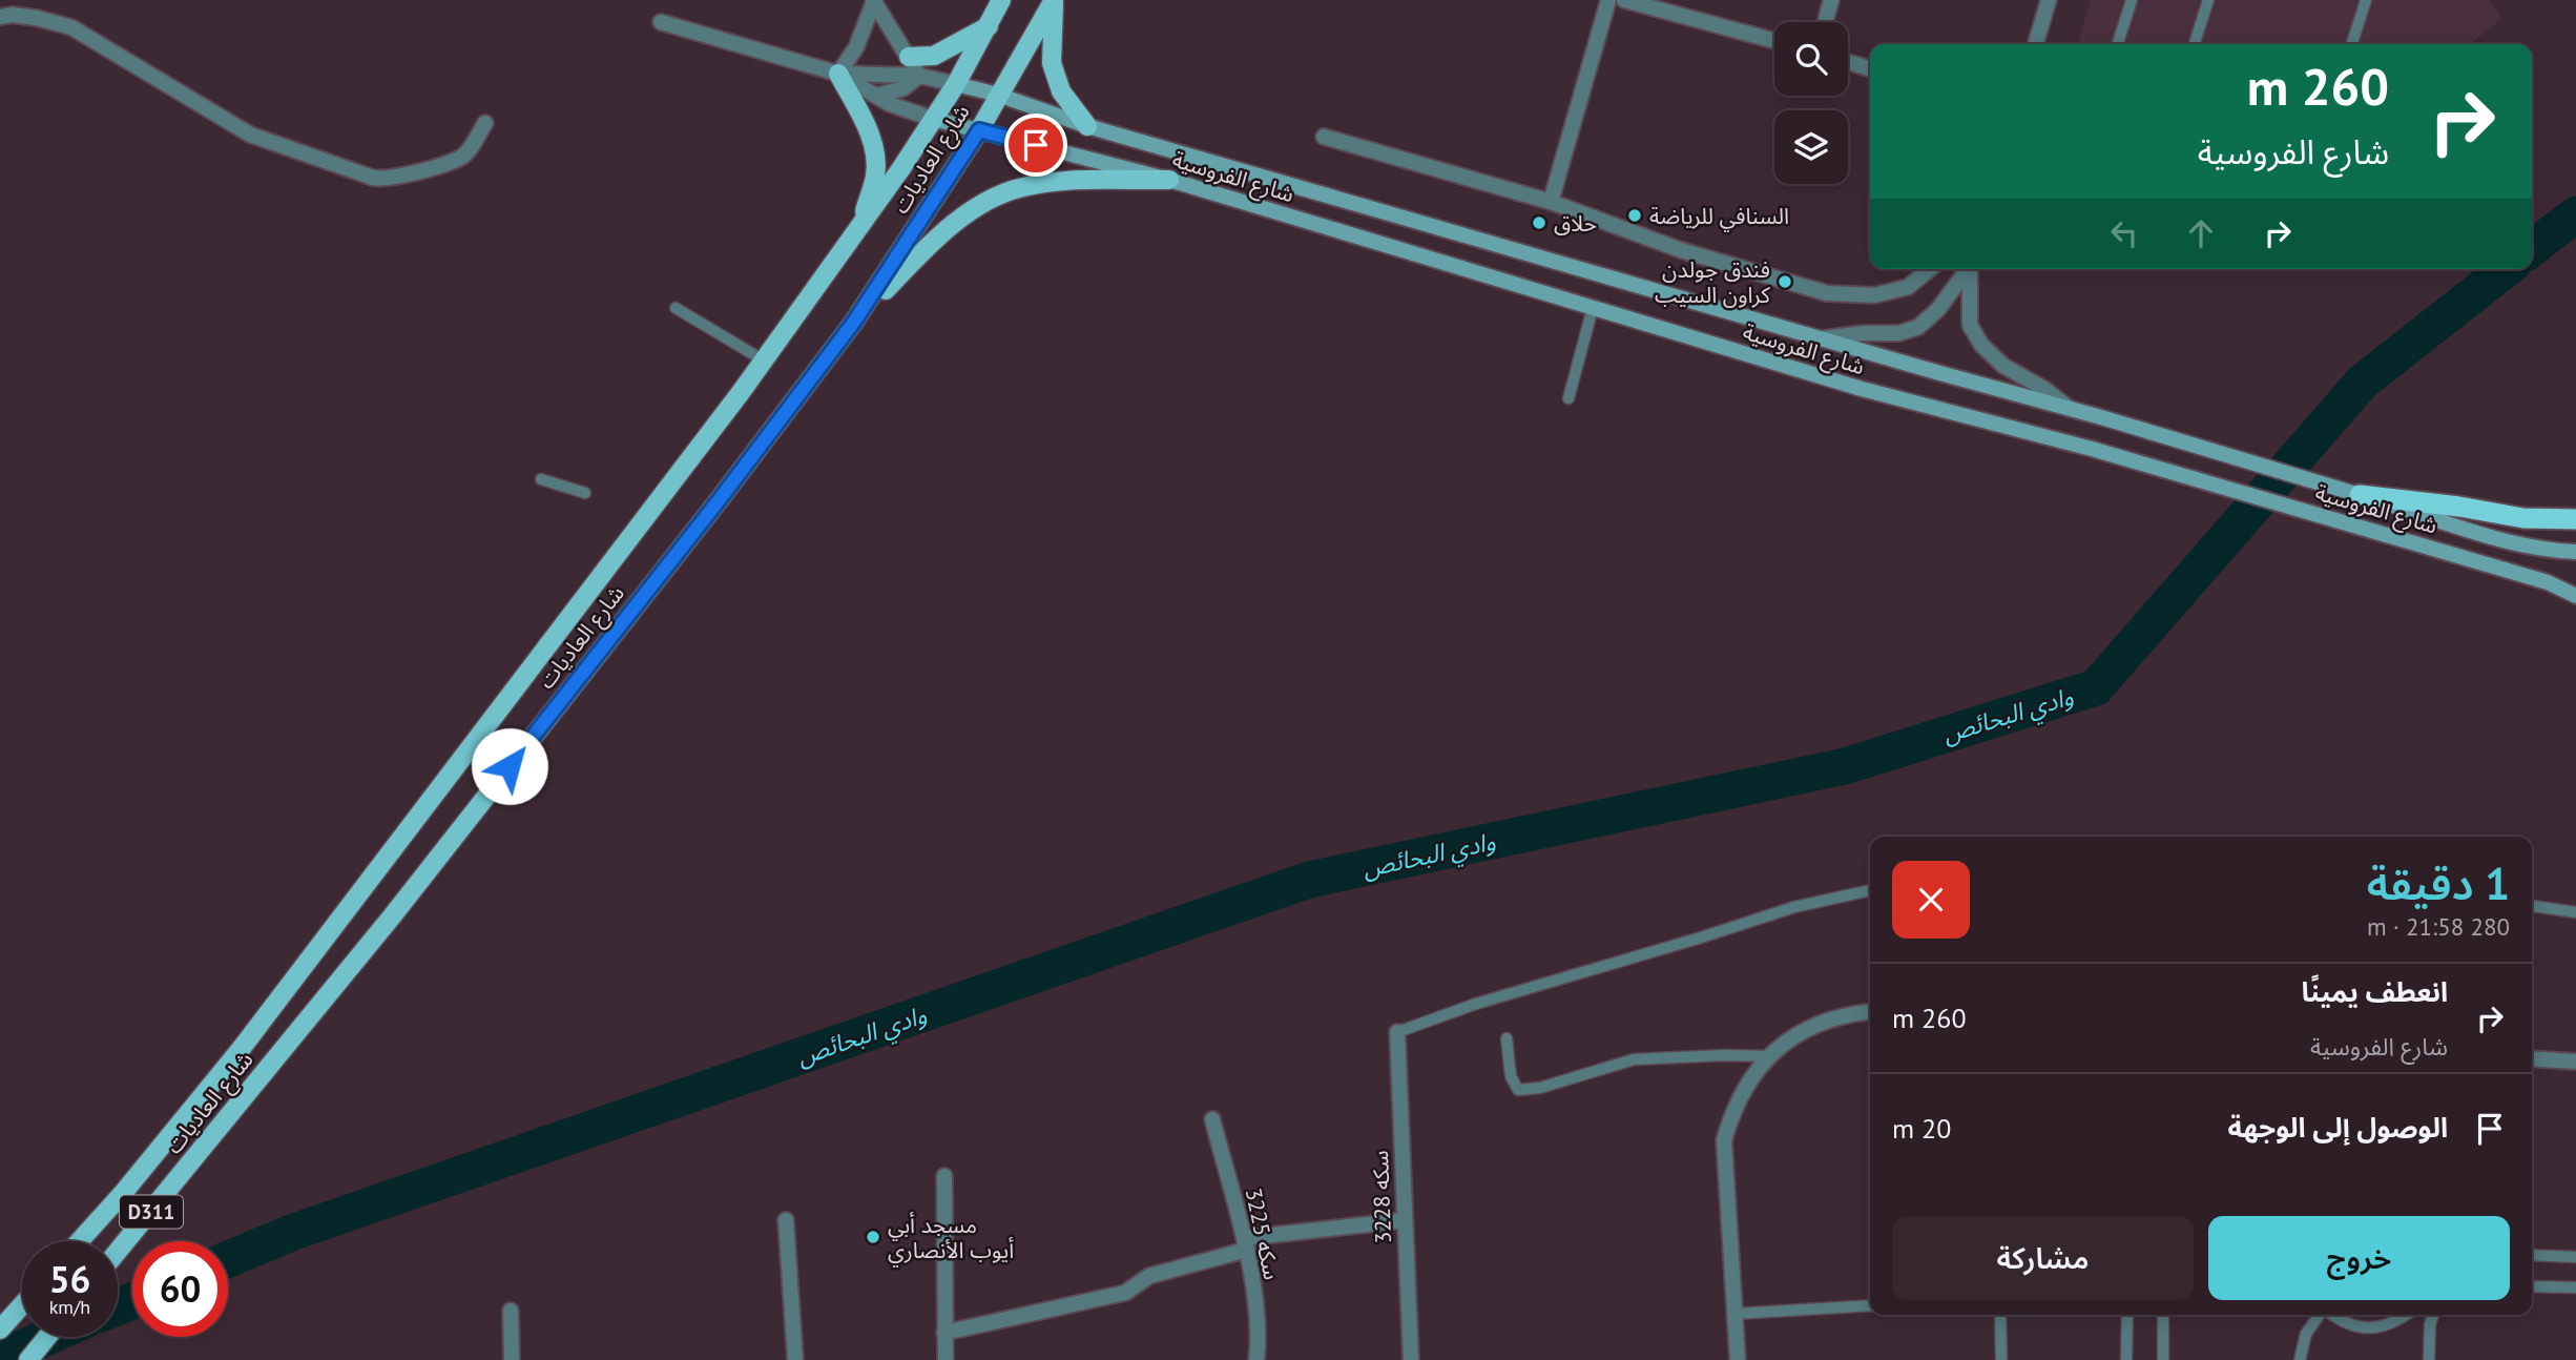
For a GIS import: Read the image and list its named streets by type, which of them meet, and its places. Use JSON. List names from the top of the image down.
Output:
{
  "streets": {
    "main road": ["شارع العاديات", "شارع الفروسية", "D311"],
    "street": ["سكه 3228", "سكه 3225"]
  },
  "crossings": [
    ["شارع العاديات", "شارع الفروسية"]
  ],
  "water": ["وادي البحائص"],
  "places": [
    "السنافي للرياضة",
    "حلاق",
    "فندق جولدن كراون السيب",
    "مسجد أبي أيوب الأنصاري"
  ],
  "page": {
    "turn": ["260 m", "شارع الفروسية"],
    "heading": ["1 دقيقة", "280 m · 21:58"],
    "list": [
      {
        "name": "انعطف يمينًا",
        "note": "شارع الفروسية",
        "value": "260 m"
      },
      {
        "name": "الوصول إلى الوجهة",
        "value": "20 m"
      }
    ],
    "buttons": ["خروج", "مشاركة"],
    "speed": "56 km/h",
    "limit": "60"
  }
}
